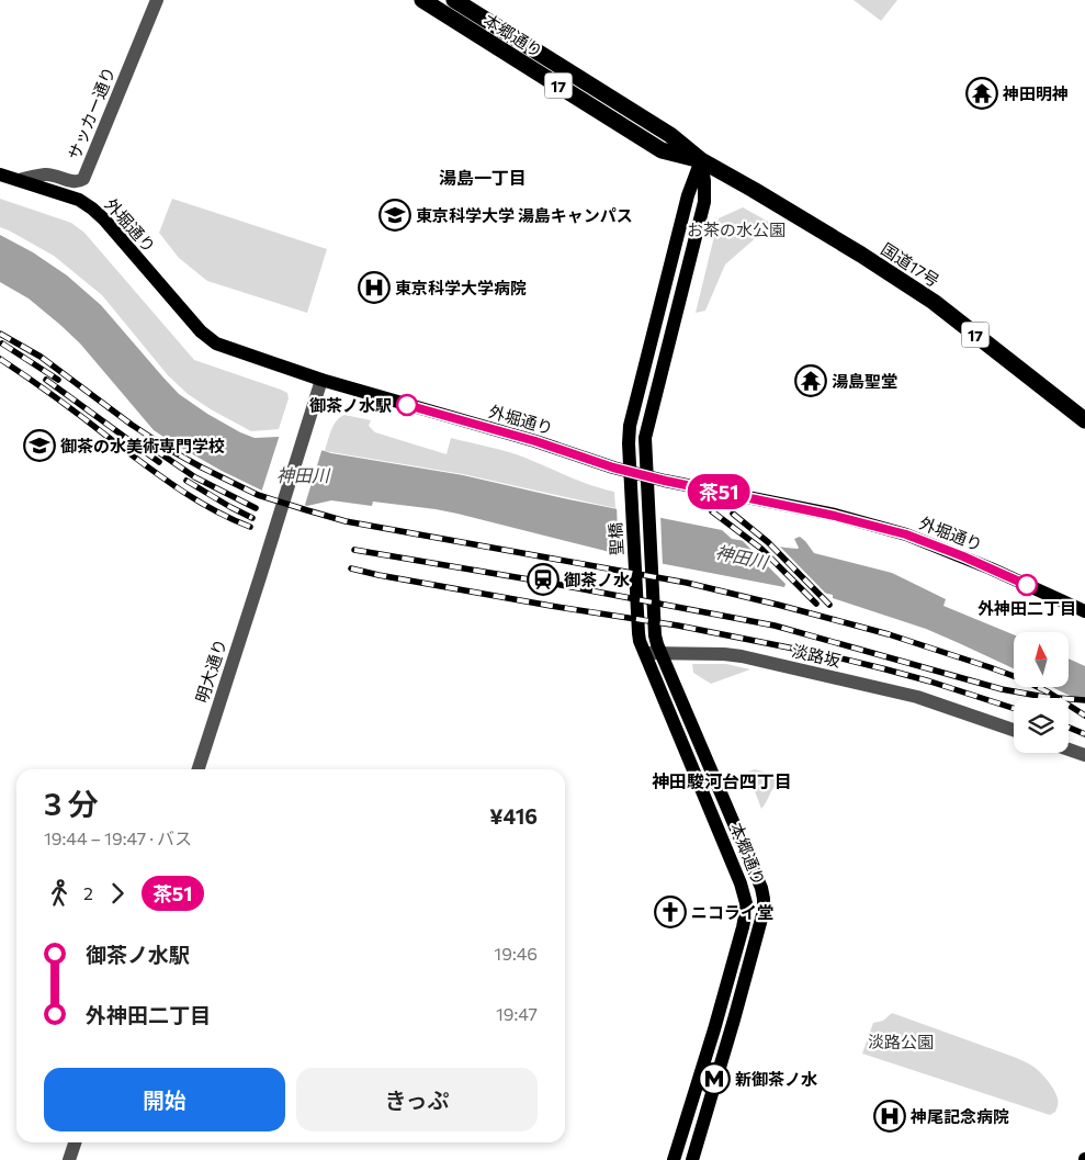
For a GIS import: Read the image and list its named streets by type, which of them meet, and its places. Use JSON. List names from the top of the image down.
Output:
{
  "streets": {
    "highway": ["本郷通り", "17", "国道17号"],
    "main road": ["外堀通り", "聖橋"],
    "street": ["サッカー通り", "淡路坂", "明大通り"]
  },
  "crossings": [
    ["本郷通り", "国道17号"],
    ["本郷通り", "聖橋"],
    ["本郷通り", "淡路坂"],
    ["サッカー通り", "外堀通り"],
    ["外堀通り", "明大通り"],
    ["国道17号", "聖橋"]
  ],
  "districts": ["湯島一丁目", "神田駿河台四丁目"],
  "water": ["神田川"],
  "parks": ["お茶の水公園", "淡路公園"],
  "places": {
    "temple": ["神田明神", "湯島聖堂"],
    "school or university": ["東京科学大学 湯島キャンパス", "御茶の水美術専門学校"],
    "hospital": ["東京科学大学病院", "神尾記念病院"],
    "other": ["御茶ノ水駅", "外神田二丁目"],
    "station": ["御茶ノ水"],
    "church": ["ニコライ堂"],
    "metro station": ["新御茶ノ水"]
  },
  "lines": ["bus line 茶51"],
  "north": "top",
  "page": {
    "on_map": "茶51",
    "heading": ["3 分", "19:44 – 19:47 · バス", "¥416"],
    "legs": ["2", "茶51"],
    "list": [
      {
        "name": "御茶ノ水駅",
        "value": "19:46"
      },
      {
        "name": "外神田二丁目",
        "value": "19:47"
      }
    ],
    "buttons": ["開始", "きっぷ"]
  }
}
